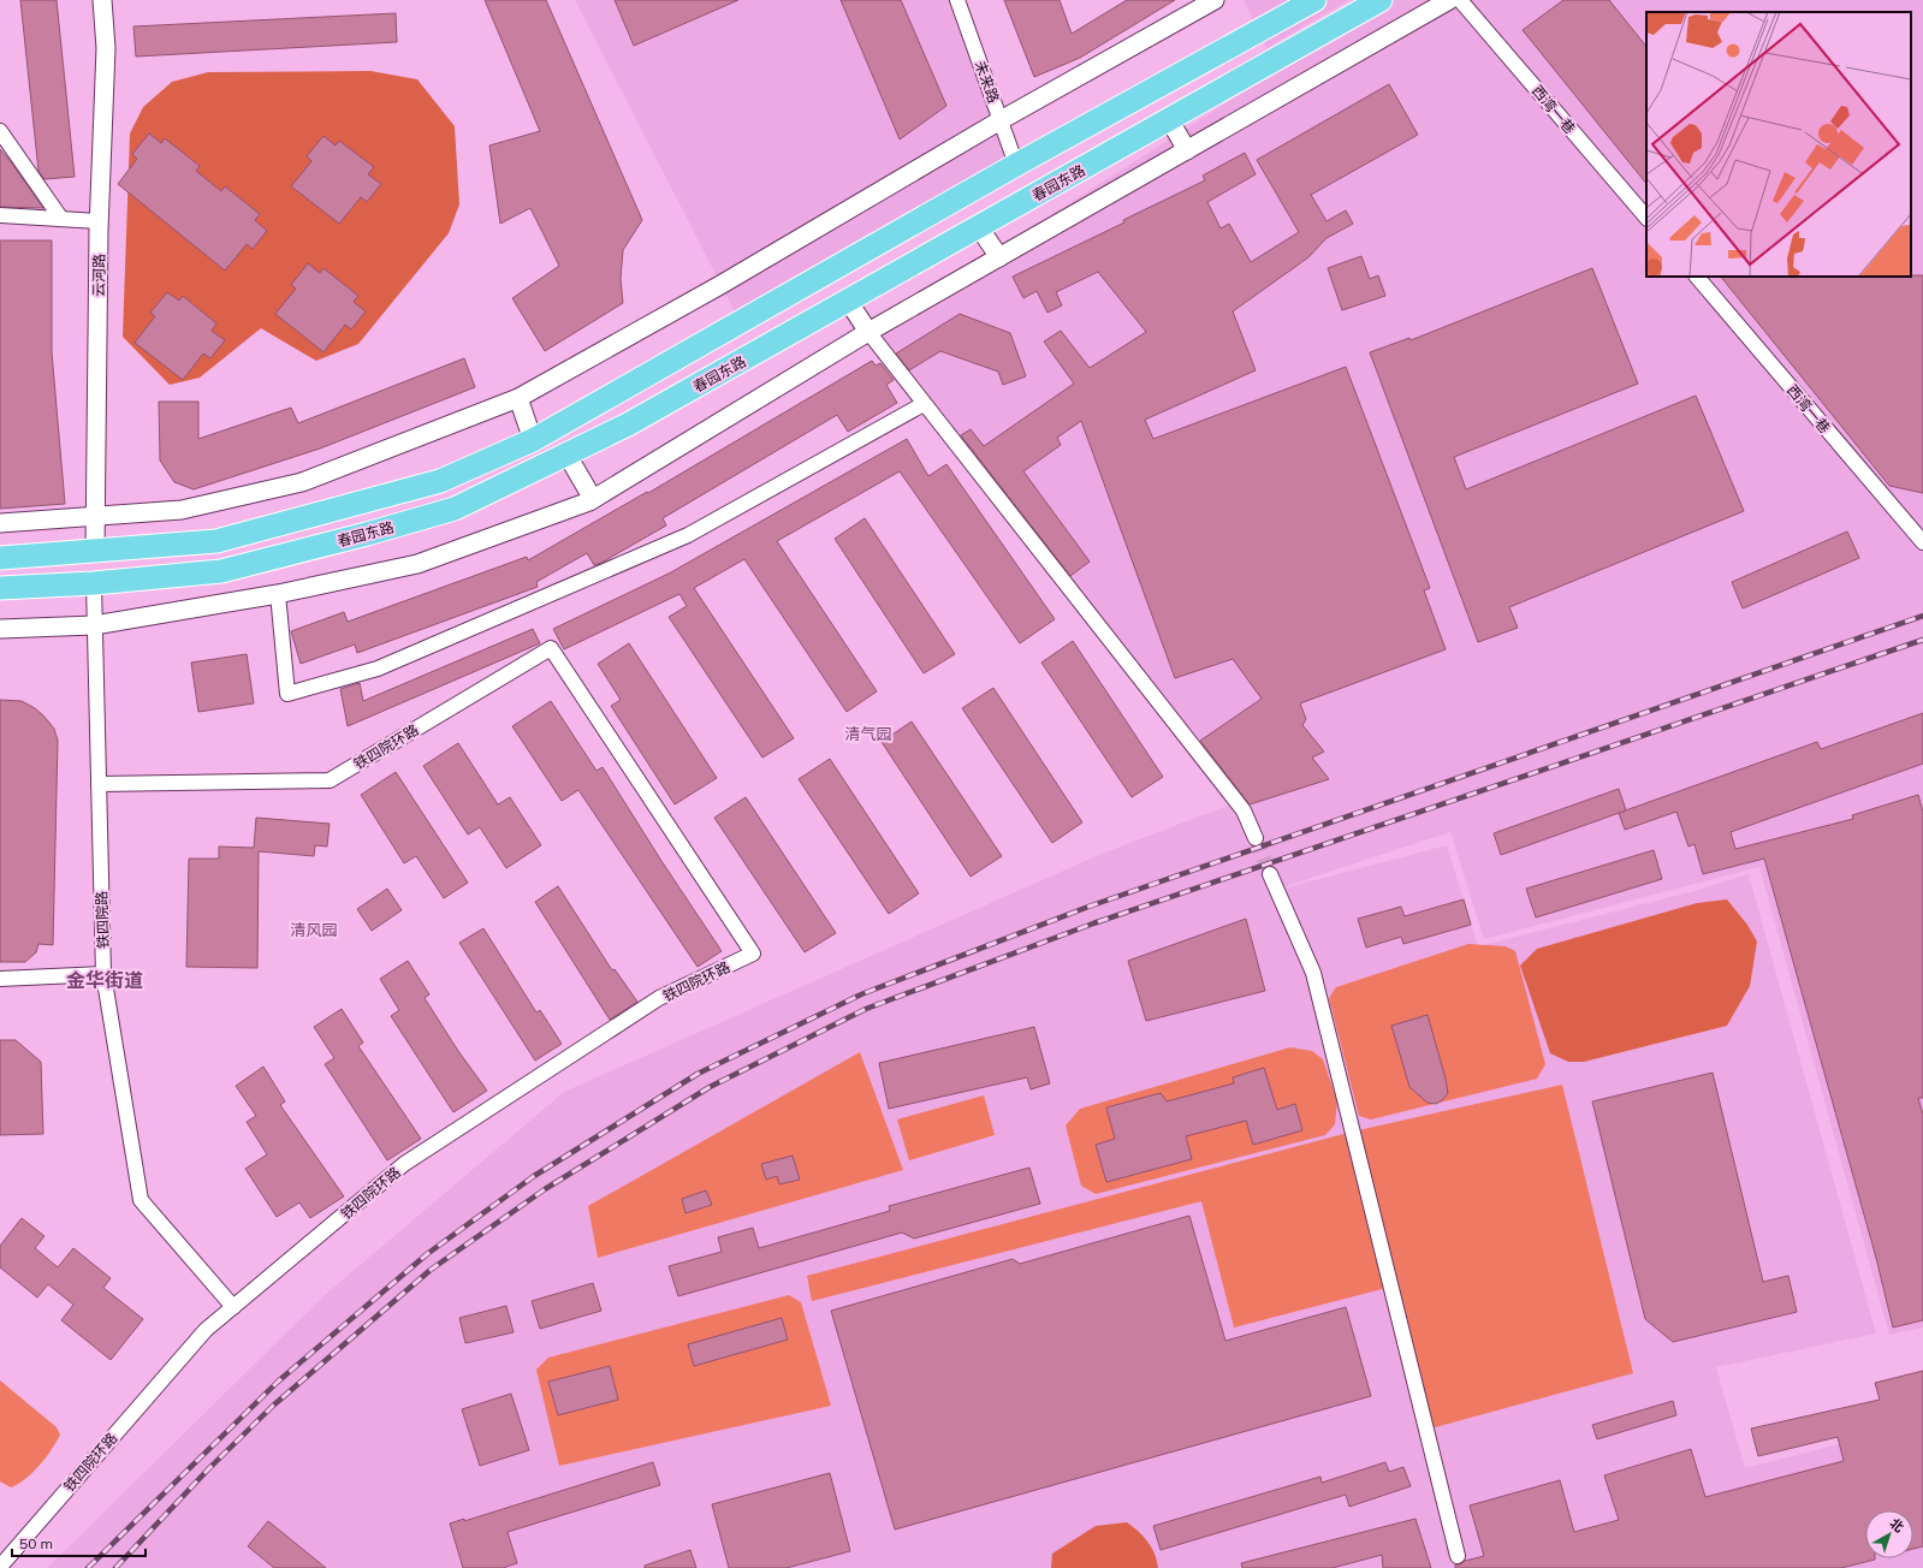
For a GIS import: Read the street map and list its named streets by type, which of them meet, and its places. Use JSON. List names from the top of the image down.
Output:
{
  "streets": {
    "main road": ["春园东路"],
    "street": [
      "未来路",
      "西湾一巷",
      "云河路",
      "铁四院环路",
      "铁四院路"
    ]
  },
  "crossings": [
    ["春园东路", "铁四院路"],
    ["铁四院环路", "铁四院路"]
  ],
  "districts": ["清气园", "清风园", "金华街道"],
  "scale_bar": "50 m",
  "north": "top right"
}
